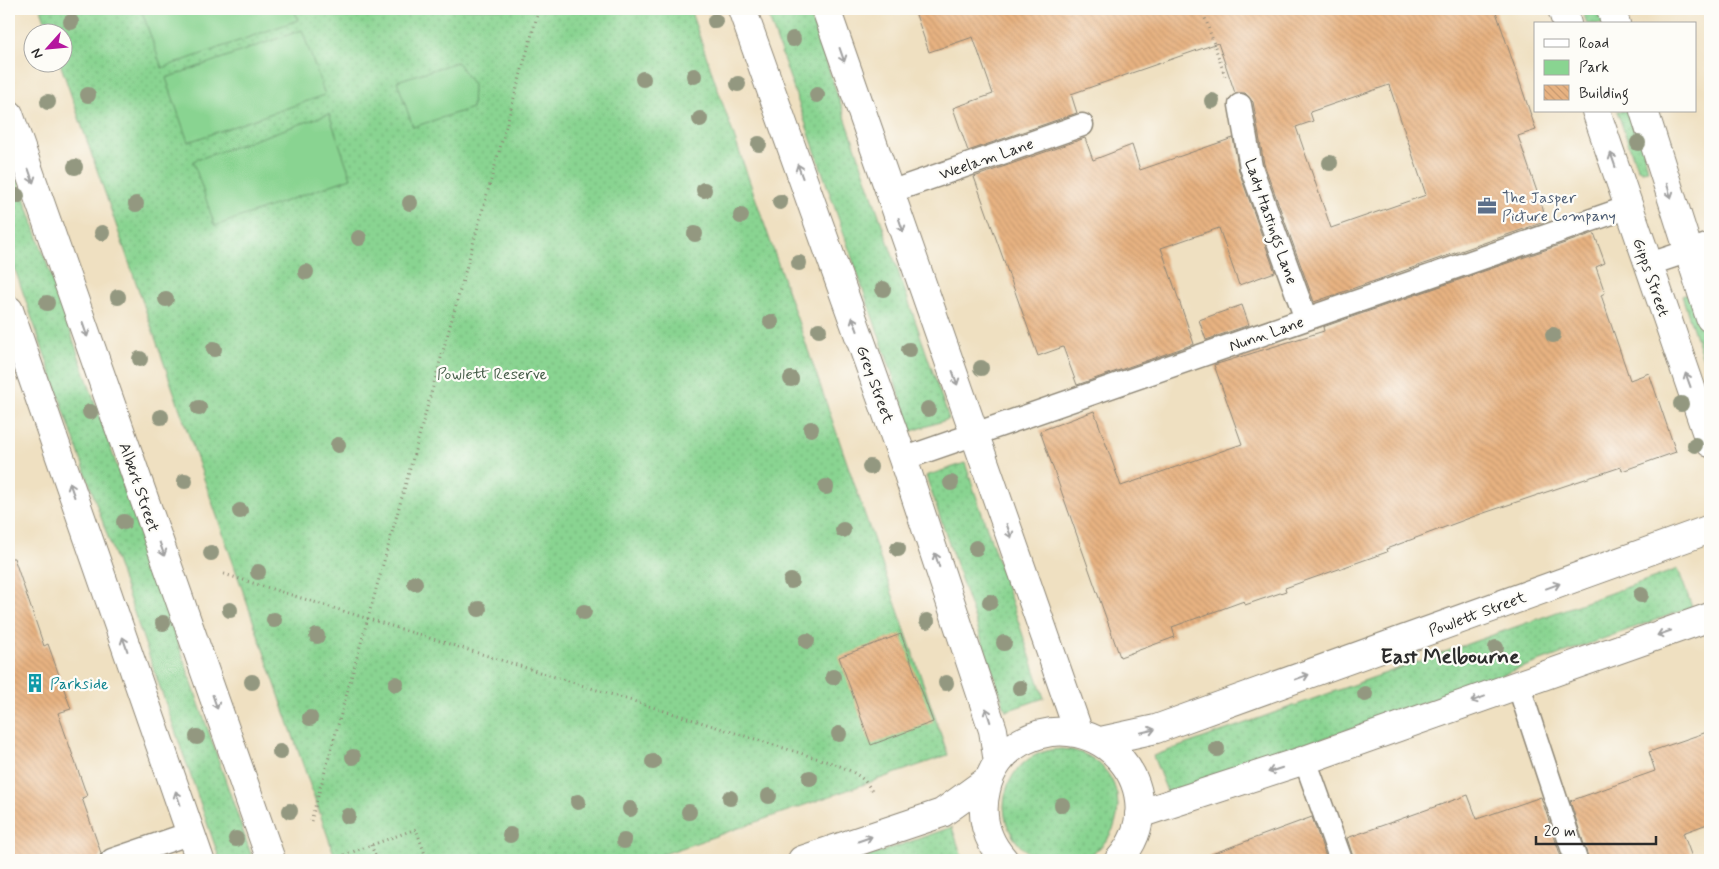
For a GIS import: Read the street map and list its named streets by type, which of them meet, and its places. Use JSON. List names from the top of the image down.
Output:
{
  "streets": {
    "street": [
      "Gipps Street",
      "Grey Street",
      "Albert Street",
      "Powlett Street"
    ],
    "lane": ["Weelam Lane", "Lady Hastings Lane", "Nunn Lane"]
  },
  "crossings": [
    ["Lady Hastings Lane", "Nunn Lane"],
    ["Gipps Street", "Nunn Lane"],
    ["Nunn Lane", "Grey Street"],
    ["Grey Street", "Powlett Street"]
  ],
  "districts": ["East Melbourne"],
  "parks": ["Powlett Reserve"],
  "places": {
    "office": ["The Jasper Picture Company"],
    "building": ["Parkside"]
  },
  "legend": ["Road", "Park", "Building"],
  "scale_bar": "20 m",
  "north": "bottom left"
}
